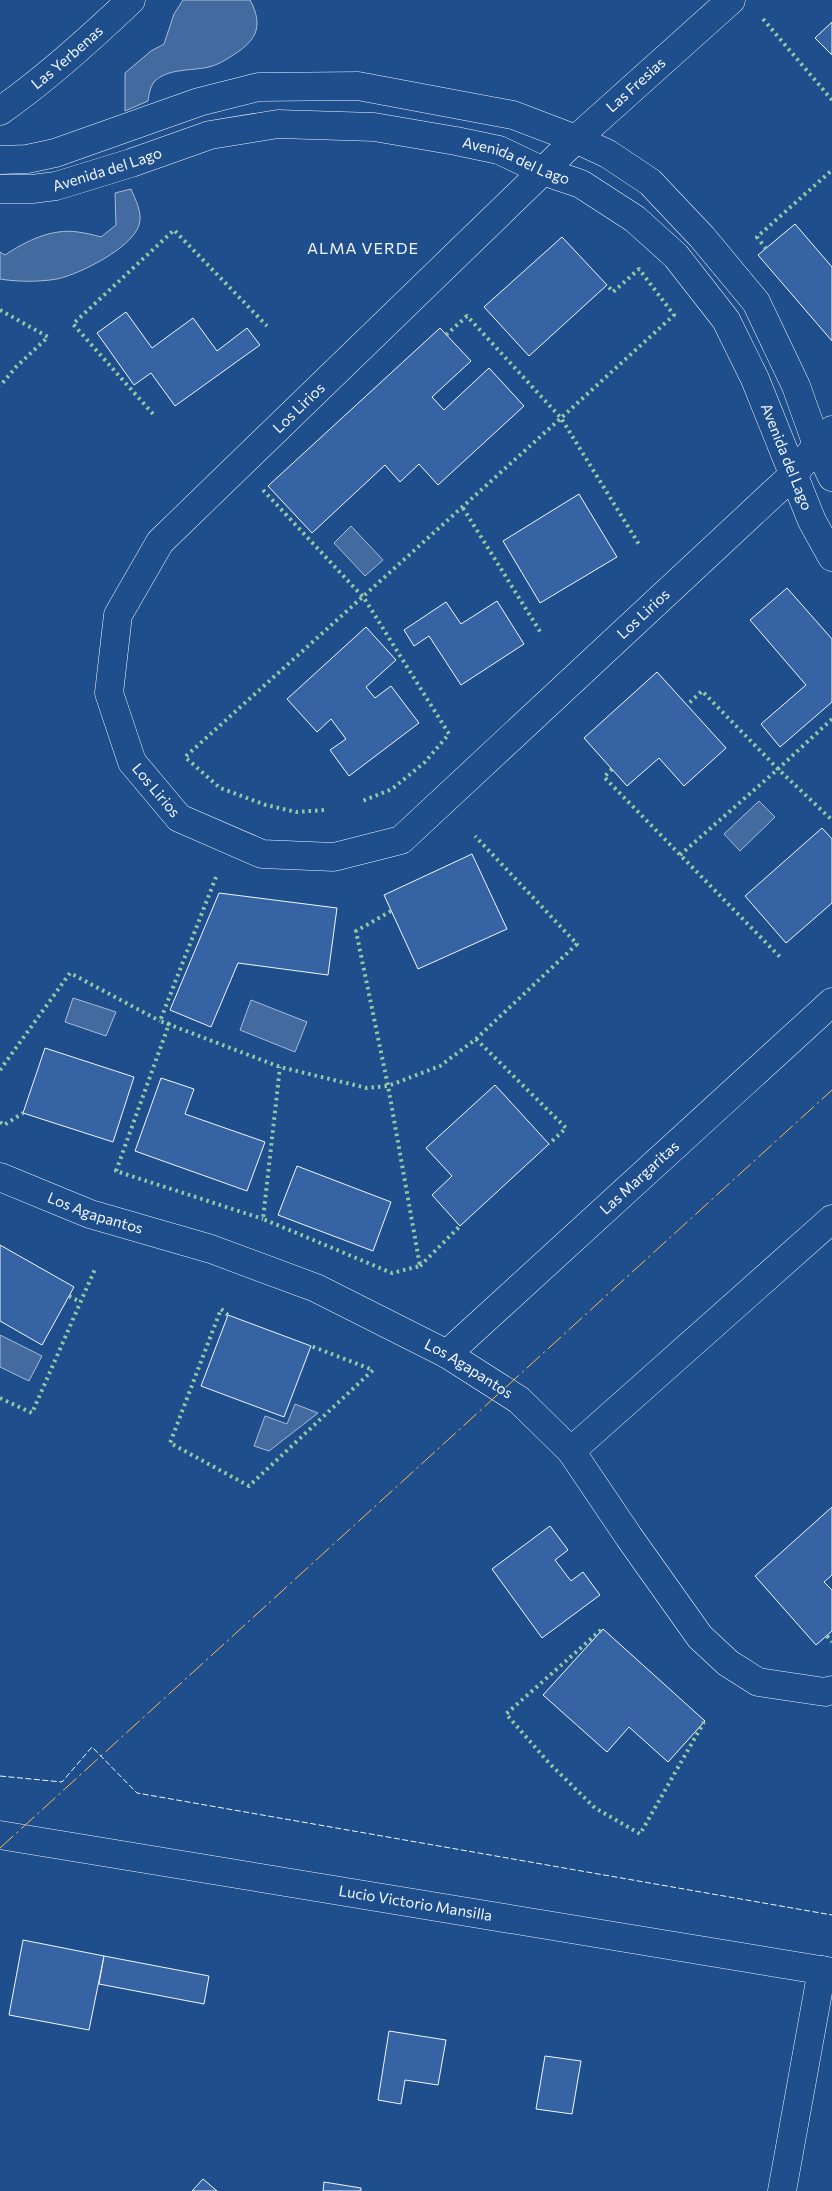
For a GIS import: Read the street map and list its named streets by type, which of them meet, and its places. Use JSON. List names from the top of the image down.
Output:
{
  "streets": {
    "street": [
      "Las Yerbenas",
      "Las Fresias",
      "Avenida del Lago",
      "Los Lirios",
      "Las Margaritas",
      "Los Agapantos",
      "Lucio Victorio Mansilla"
    ]
  },
  "crossings": [
    ["Las Fresias", "Avenida del Lago"],
    ["Las Fresias", "Los Lirios"],
    ["Avenida del Lago", "Los Lirios"],
    ["Las Margaritas", "Los Agapantos"]
  ],
  "districts": ["ALMA VERDE"]
}
